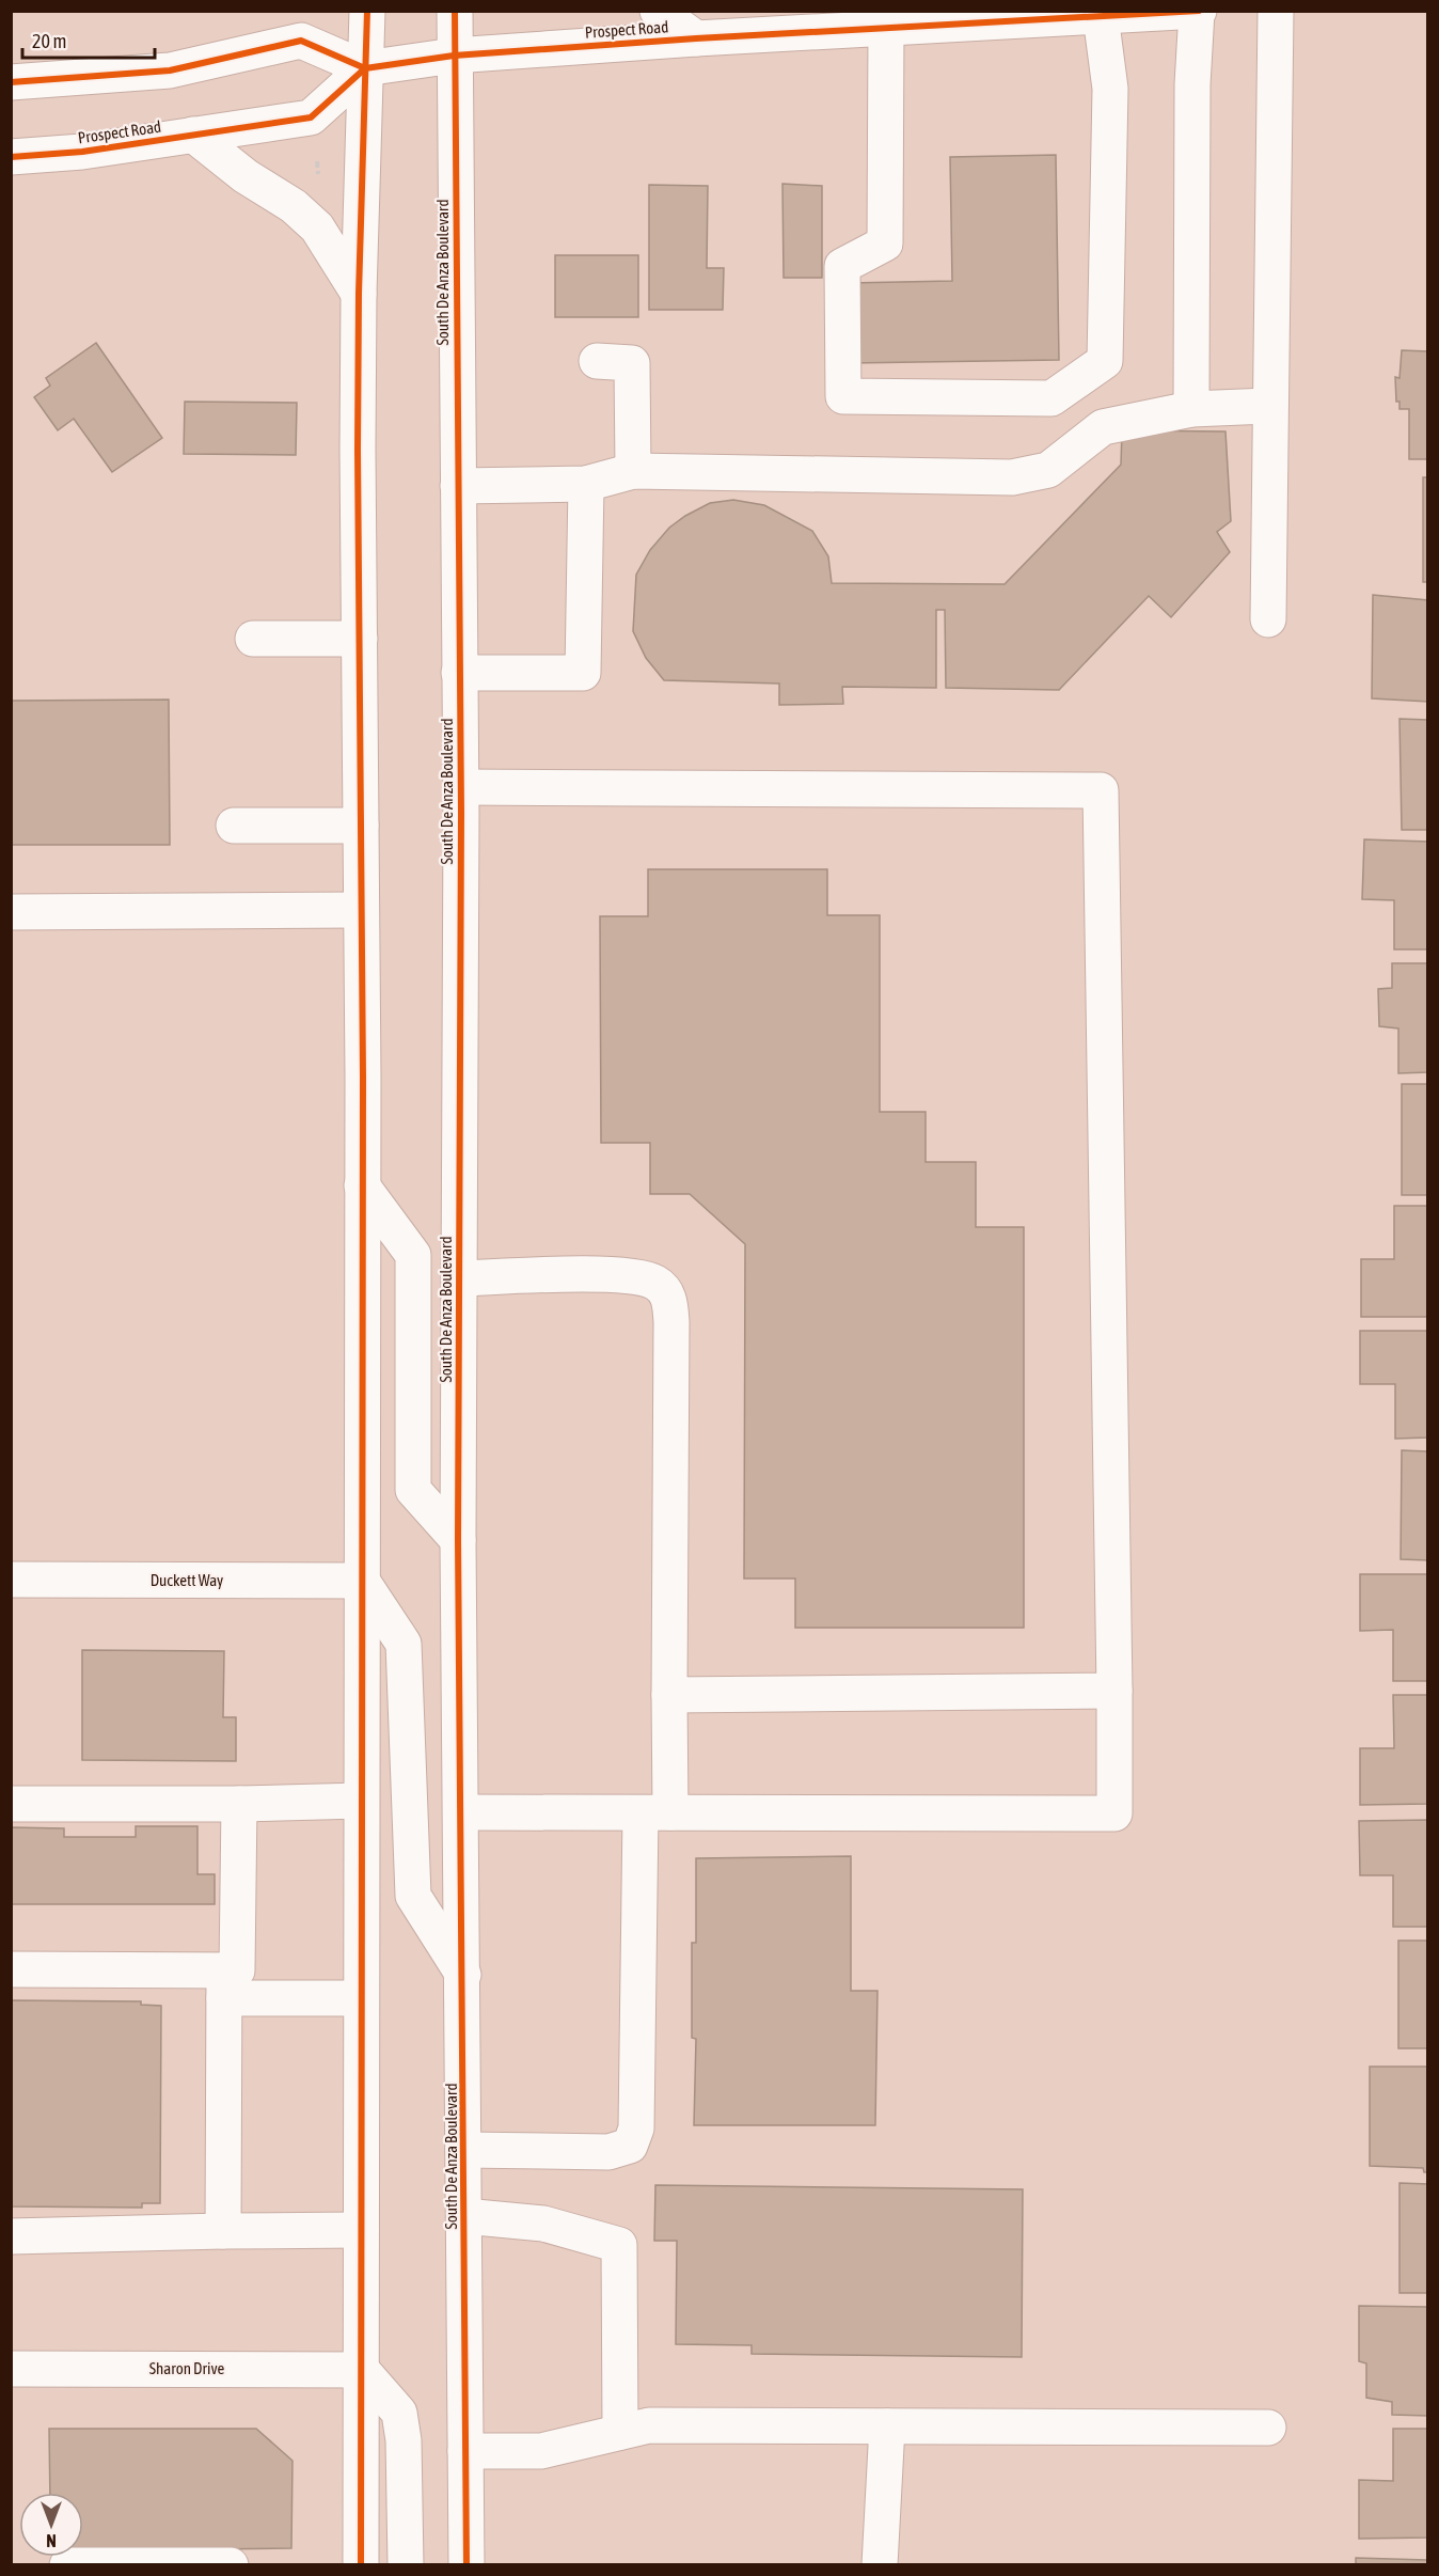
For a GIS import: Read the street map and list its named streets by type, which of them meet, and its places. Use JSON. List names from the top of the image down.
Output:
{
  "streets": {
    "main road": [
      "Prospect Road",
      "South De Anza Boulevard",
      "Duckett Way",
      "Sharon Drive"
    ]
  },
  "crossings": [
    ["Prospect Road", "South De Anza Boulevard"]
  ],
  "scale_bar": "20 m",
  "north": "bottom"
}
